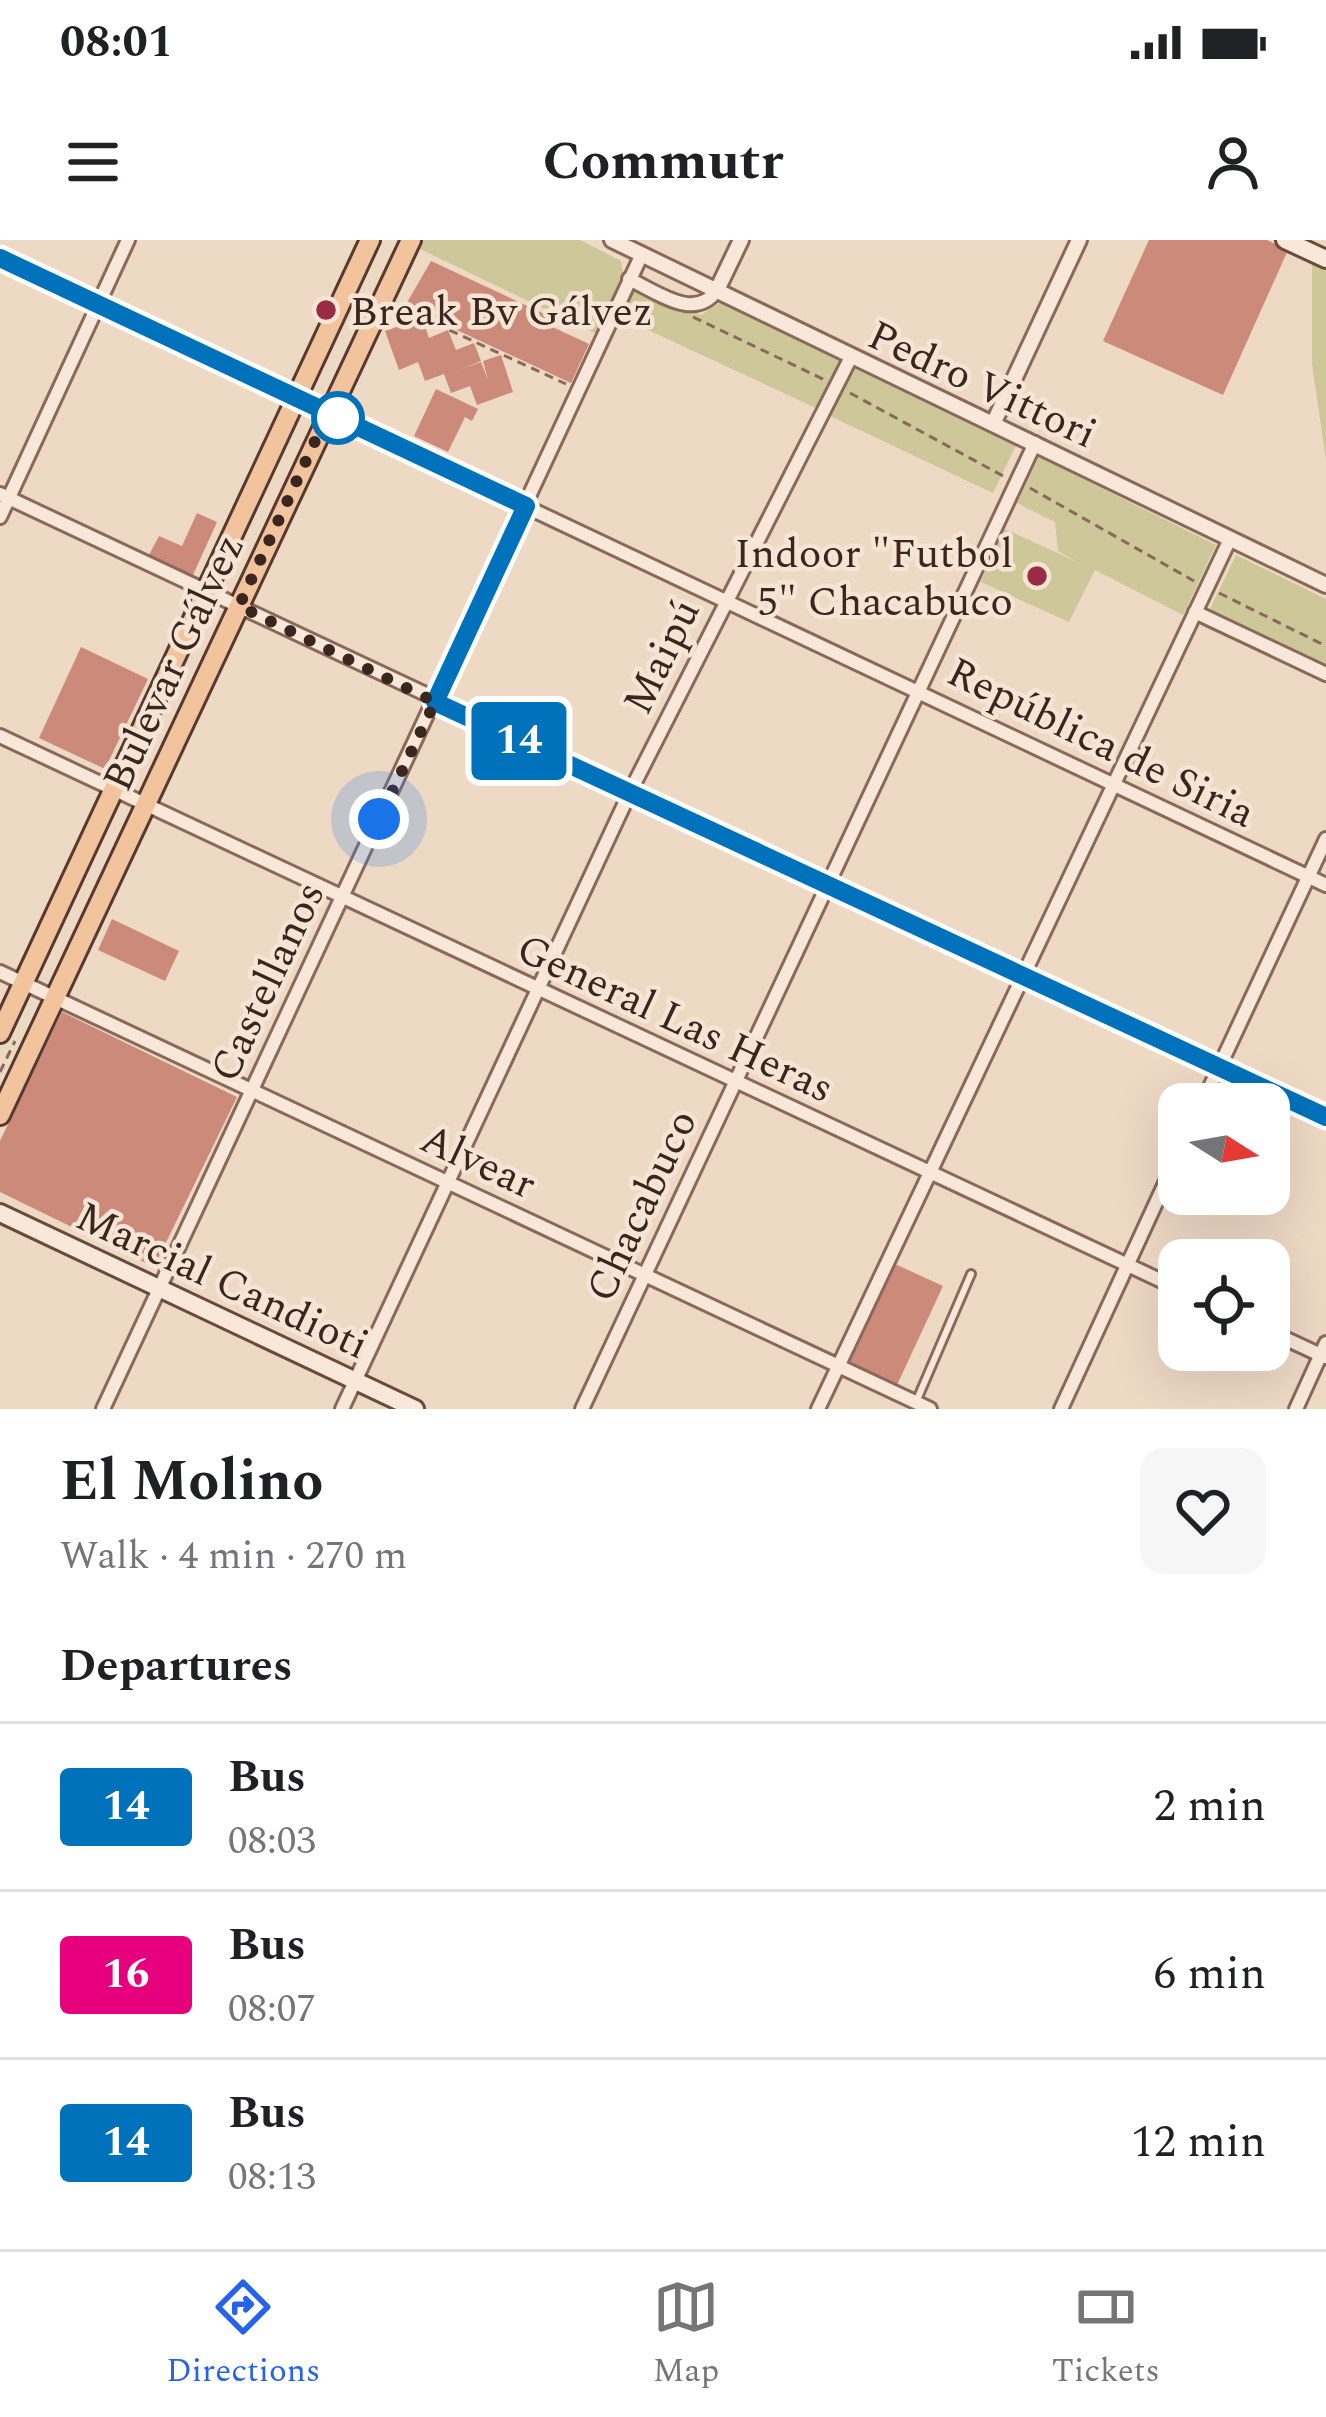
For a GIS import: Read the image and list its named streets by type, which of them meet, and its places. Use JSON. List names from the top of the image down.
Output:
{
  "streets": {
    "main road": ["Bulevar Gálvez", "Marcial Candioti"],
    "street": [
      "Pedro Vittori",
      "Maipú",
      "República de Siria",
      "Castellanos",
      "General Las Heras",
      "Alvear",
      "Chacabuco"
    ]
  },
  "crossings": [
    ["Pedro Vittori", "Maipú"],
    ["Pedro Vittori", "Castellanos"],
    ["Pedro Vittori", "Chacabuco"],
    ["Maipú", "República de Siria"],
    ["Maipú", "General Las Heras"],
    ["Maipú", "Alvear"],
    ["Maipú", "Marcial Candioti"],
    ["Bulevar Gálvez", "República de Siria"],
    ["Bulevar Gálvez", "General Las Heras"],
    ["Bulevar Gálvez", "Alvear"],
    ["República de Siria", "Castellanos"],
    ["República de Siria", "Chacabuco"],
    ["Castellanos", "General Las Heras"],
    ["Castellanos", "Alvear"],
    ["Castellanos", "Marcial Candioti"],
    ["General Las Heras", "Chacabuco"],
    ["Alvear", "Chacabuco"]
  ],
  "places": ["Break Bv Gálvez", "Indoor \"Futbol 5\" Chacabuco"],
  "lines": ["bus line 14"],
  "north": "right",
  "page": {
    "status": "08:01",
    "header": "Commutr",
    "on_map": "14",
    "heading": [
      ["El Molino", "Walk · 4 min · 270 m"],
      "Departures"
    ],
    "list": [
      {
        "mark": "14",
        "name": "Bus",
        "note": "08:03",
        "value": "2 min"
      },
      {
        "mark": "16",
        "name": "Bus",
        "note": "08:07",
        "value": "6 min"
      },
      {
        "mark": "14",
        "name": "Bus",
        "note": "08:13",
        "value": "12 min"
      }
    ],
    "tabs": ["Directions", "Map", "Tickets"]
  }
}
